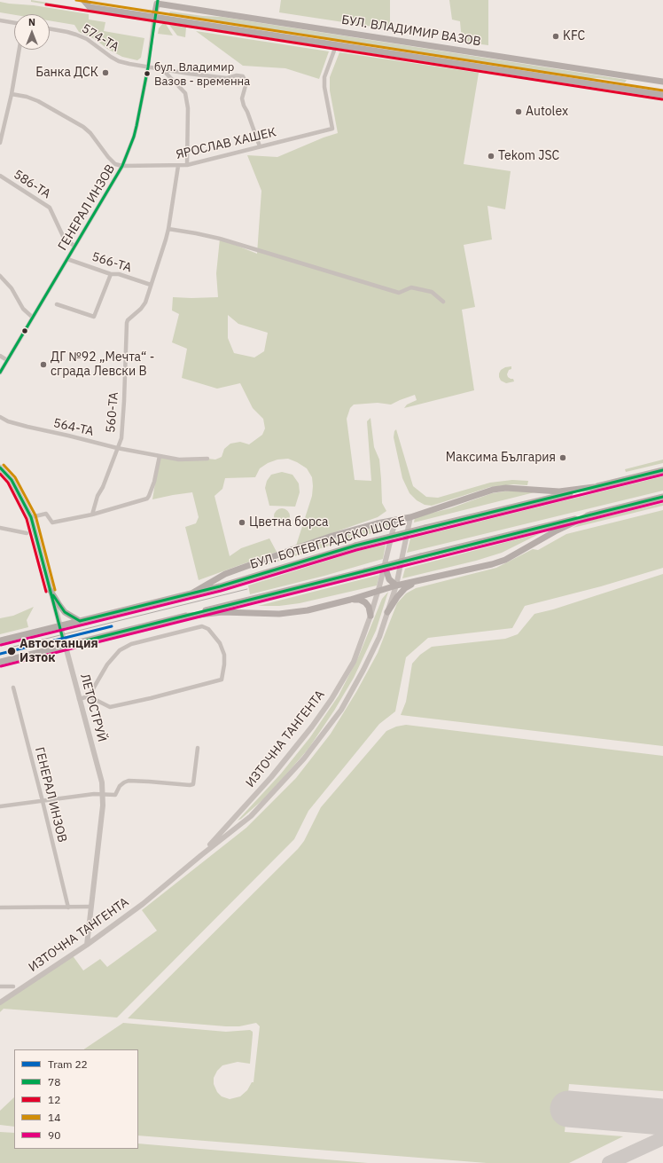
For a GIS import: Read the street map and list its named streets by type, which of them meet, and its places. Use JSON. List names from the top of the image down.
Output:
{
  "streets": {
    "main road": ["БУЛ. ВЛАДИМИР ВАЗОВ", "БУЛ. БОТЕВГРАДСКО ШОСЕ"],
    "street": [
      "574-ТА",
      "ЯРОСЛАВ ХАШЕК",
      "586-ТА",
      "ГЕНЕРАЛ ИНЗОВ",
      "566-ТА",
      "560-ТА",
      "564-ТА",
      "ЛЕТОСТРУЙ",
      "ИЗТОЧНА ТАНГЕНТА"
    ]
  },
  "crossings": [
    ["БУЛ. ВЛАДИМИР ВАЗОВ", "ГЕНЕРАЛ ИНЗОВ"],
    ["574-ТА", "ЯРОСЛАВ ХАШЕК"],
    ["574-ТА", "ГЕНЕРАЛ ИНЗОВ"],
    ["ЯРОСЛАВ ХАШЕК", "ГЕНЕРАЛ ИНЗОВ"],
    ["ЯРОСЛАВ ХАШЕК", "560-ТА"],
    ["586-ТА", "ГЕНЕРАЛ ИНЗОВ"],
    ["ГЕНЕРАЛ ИНЗОВ", "566-ТА"],
    ["566-ТА", "560-ТА"],
    ["560-ТА", "564-ТА"],
    ["БУЛ. БОТЕВГРАДСКО ШОСЕ", "ЛЕТОСТРУЙ"],
    ["ЛЕТОСТРУЙ", "ИЗТОЧНА ТАНГЕНТА"]
  ],
  "places": [
    "KFC",
    "Банка ДСК",
    "бул. Владимир Вазов - временна",
    "Autolex",
    "Tekom JSC",
    "ДГ №92 „Мечта“ - сграда Левски В",
    "Максима България",
    "Цветна борса",
    "Автостанция Изток"
  ],
  "lines": [
    "transit line 78",
    "transit line 14",
    "transit line 12",
    "transit line 90",
    "tram line 22"
  ],
  "legend": [
    "Tram 22",
    "78",
    "12",
    "14",
    "90"
  ],
  "north": "top"
}
